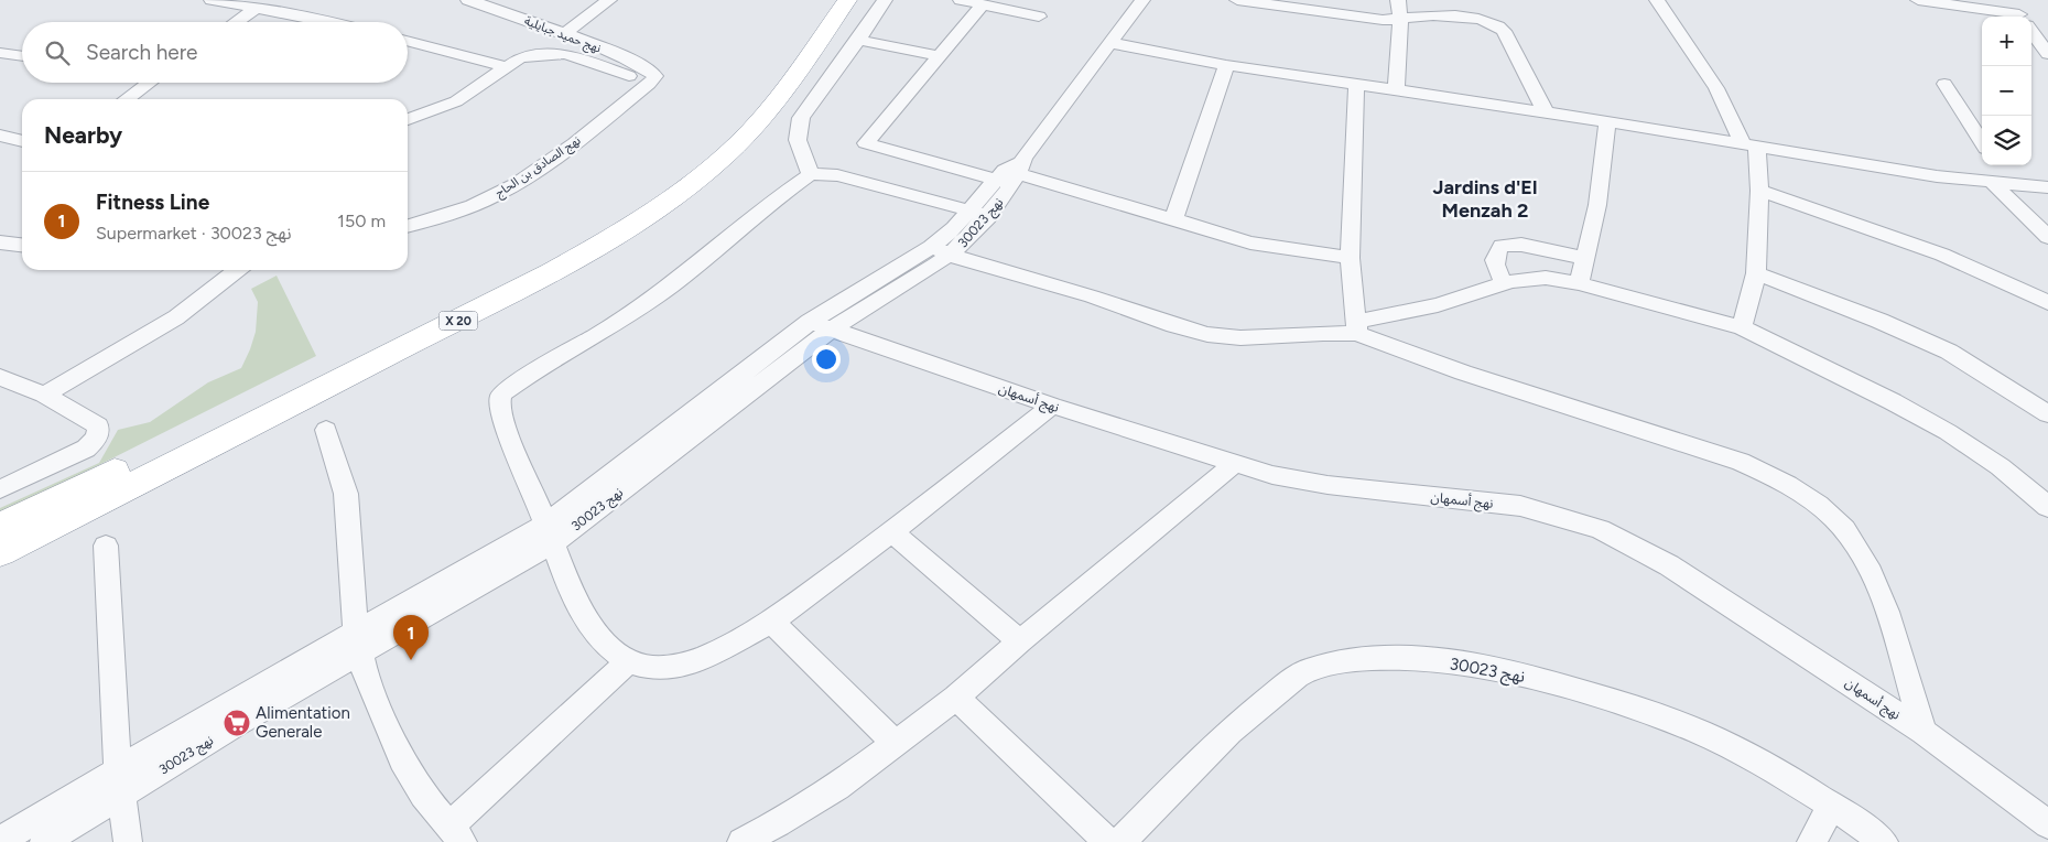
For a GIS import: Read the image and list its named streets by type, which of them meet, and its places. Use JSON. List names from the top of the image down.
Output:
{
  "streets": {
    "highway": ["X 20"],
    "street": [
      "نهج حميد جبايلية",
      "نهج الصادق بن الحاج",
      "نهج 30023",
      "نهج أسمهان"
    ]
  },
  "crossings": [
    ["نهج حميد جبايلية", "نهج الصادق بن الحاج"],
    ["نهج 30023", "نهج أسمهان"]
  ],
  "districts": ["Jardins d'El Menzah 2"],
  "places": {
    "supermarket": ["Alimentation Generale"]
  },
  "page": {
    "map_buttons": ["+", "−"],
    "search": "Search here",
    "heading": "Nearby",
    "list": [
      {
        "mark": "1",
        "name": "Fitness Line",
        "note": "Supermarket · نهج 30023",
        "value": "150 m"
      }
    ],
    "pins": "1"
  }
}
